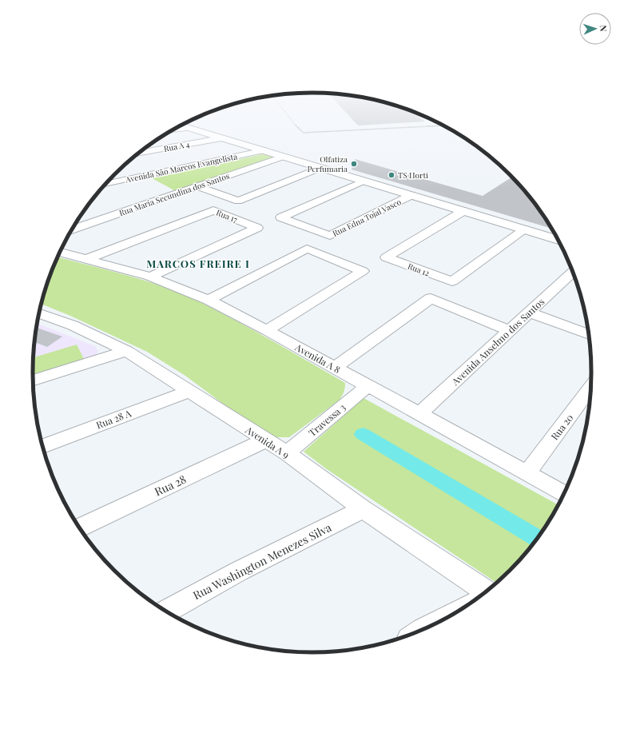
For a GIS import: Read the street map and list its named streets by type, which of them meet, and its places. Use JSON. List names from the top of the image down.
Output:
{
  "streets": {
    "street": [
      "Rua A 4",
      "Avenida São Marcos Evangelista",
      "Rua Maria Secundina dos Santos",
      "Rua 17",
      "Rua Edna Tojal Vasco",
      "Rua 12",
      "Avenida Anselmo dos Santos",
      "Avenida A 8",
      "Rua 28 A",
      "Travessa 3",
      "Rua 20",
      "Avenida A 9",
      "Rua 28",
      "Rua Washington Menezes Silva"
    ]
  },
  "crossings": [
    ["Rua 17", "Avenida A 8"],
    ["Avenida Anselmo dos Santos", "Avenida A 8"],
    ["Avenida A 8", "Travessa 3"],
    ["Avenida A 8", "Rua 20"],
    ["Rua 28 A", "Avenida A 9"],
    ["Travessa 3", "Avenida A 9"],
    ["Avenida A 9", "Rua 28"],
    ["Avenida A 9", "Rua Washington Menezes Silva"]
  ],
  "districts": ["MARCOS FREIRE I"],
  "places": ["Olfatiza Perfumaria", "TS Horti"],
  "north": "right"
}
